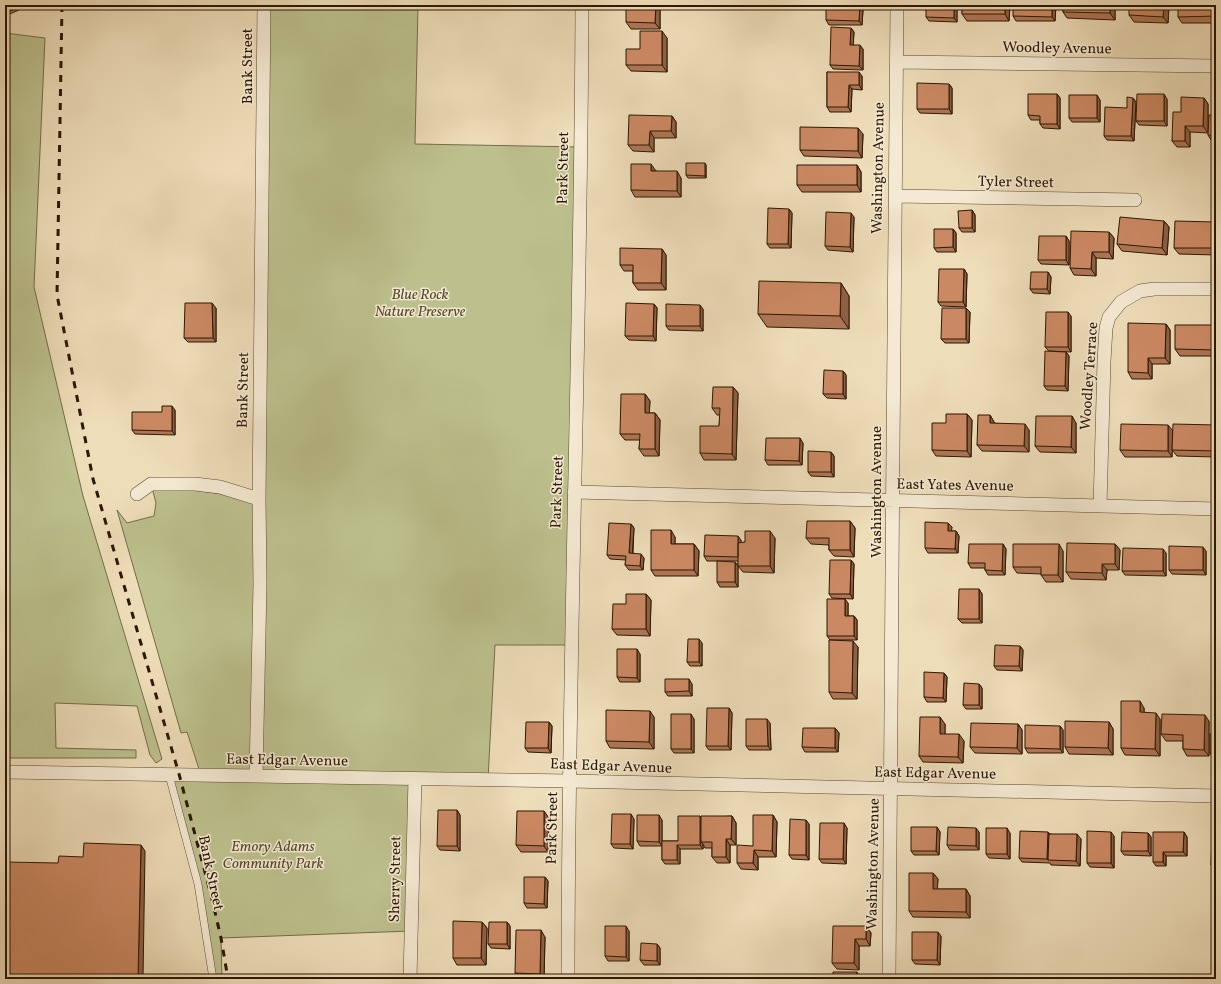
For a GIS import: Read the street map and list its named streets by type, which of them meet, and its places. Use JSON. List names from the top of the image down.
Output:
{
  "streets": {
    "street": [
      "Woodley Avenue",
      "Bank Street",
      "Park Street",
      "Washington Avenue",
      "Tyler Street",
      "Woodley Terrace",
      "East Yates Avenue",
      "East Edgar Avenue",
      "Sherry Street"
    ]
  },
  "crossings": [
    ["Woodley Avenue", "Washington Avenue"],
    ["Bank Street", "East Edgar Avenue"],
    ["Park Street", "East Yates Avenue"],
    ["Park Street", "East Edgar Avenue"],
    ["Washington Avenue", "Tyler Street"],
    ["Washington Avenue", "East Yates Avenue"],
    ["Washington Avenue", "East Edgar Avenue"],
    ["Woodley Terrace", "East Yates Avenue"],
    ["East Edgar Avenue", "Sherry Street"]
  ],
  "parks": ["Blue Rock Nature Preserve", "Emory Adams Community Park"]
}
